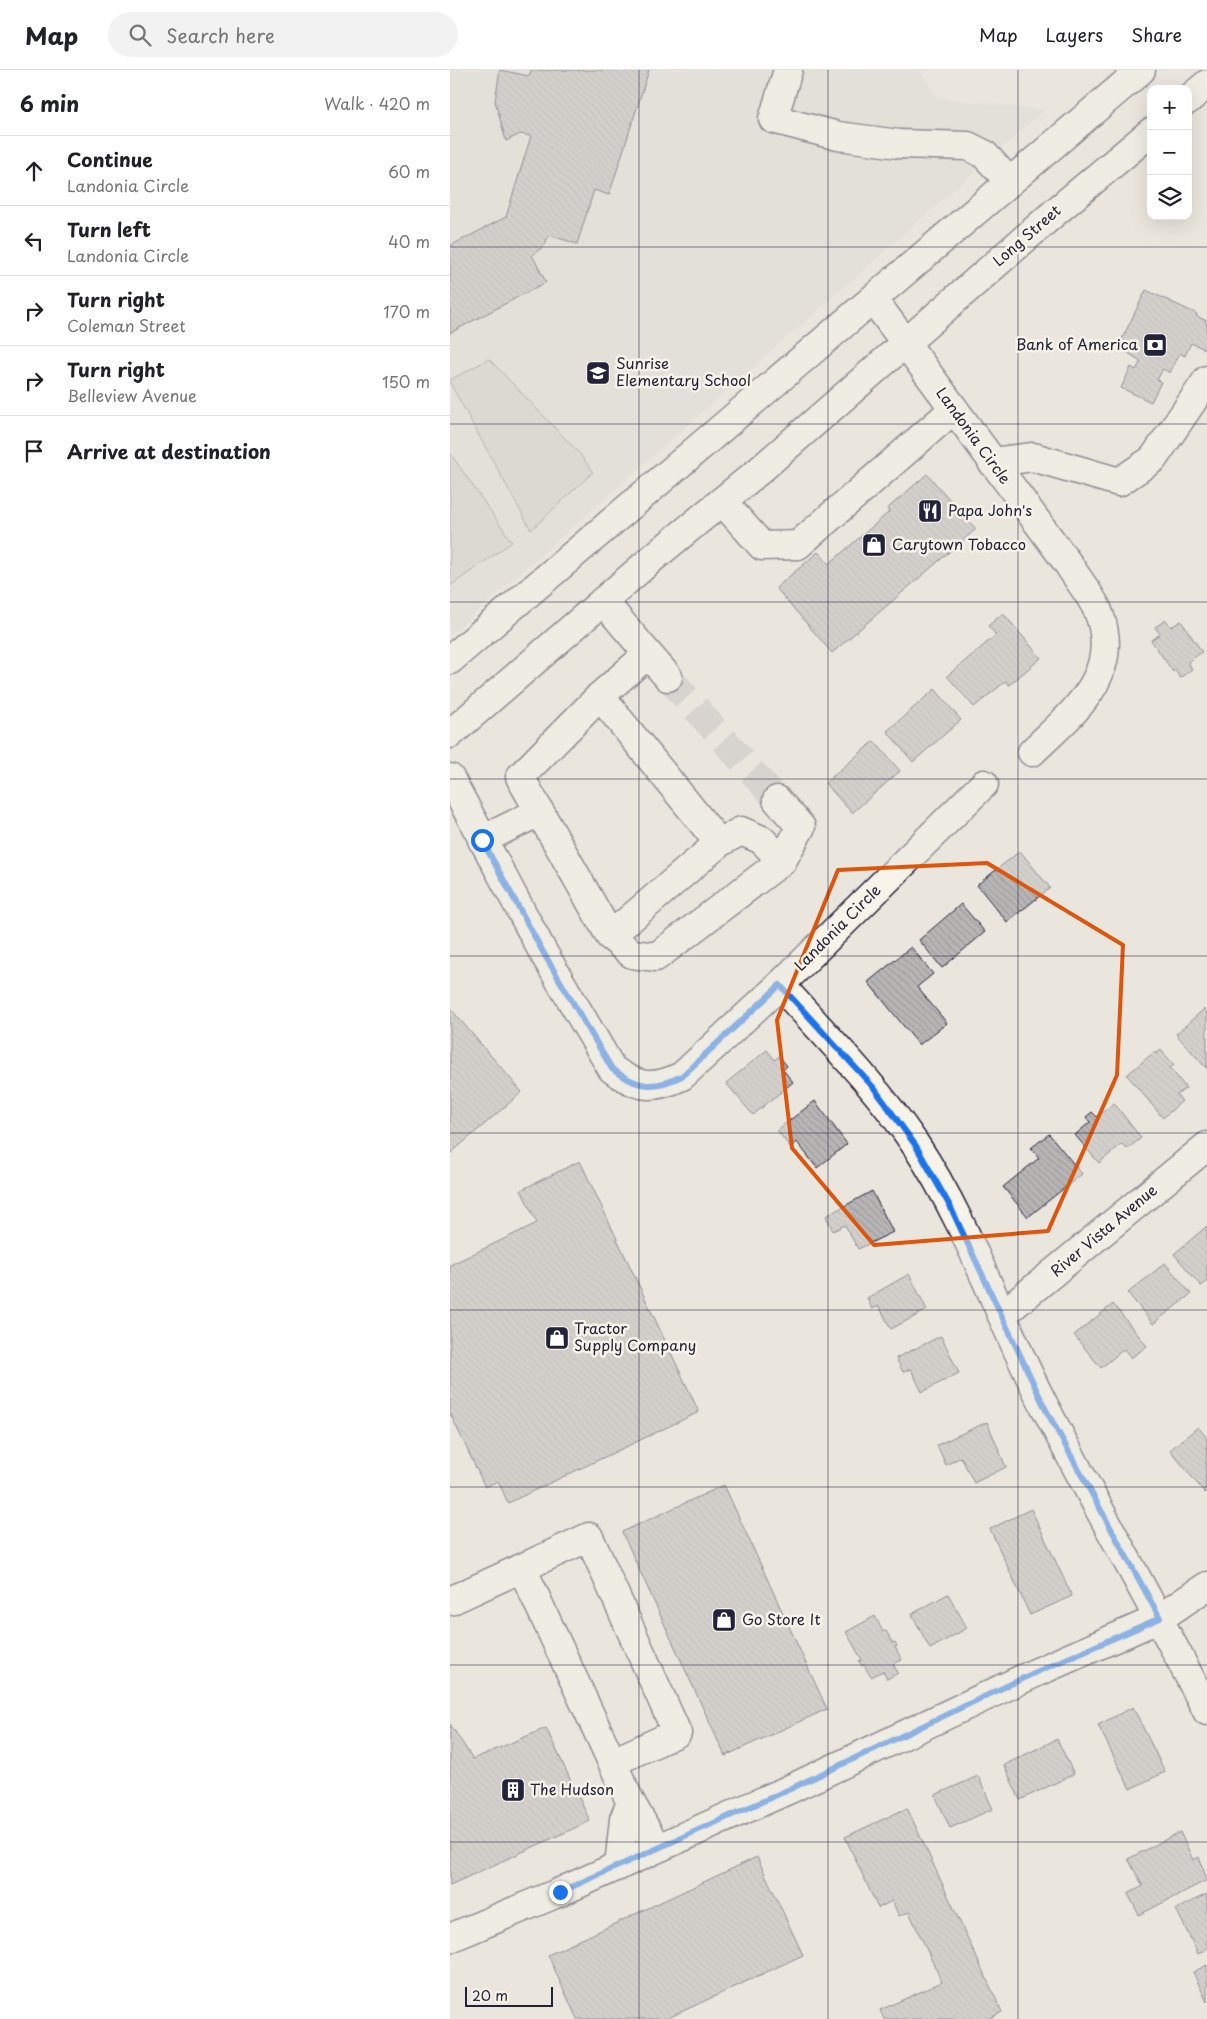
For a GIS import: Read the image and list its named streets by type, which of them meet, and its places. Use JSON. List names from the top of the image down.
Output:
{
  "streets": {
    "main road": ["Long Street", "Landonia Circle", "River Vista Avenue"]
  },
  "crossings": [
    ["Long Street", "Landonia Circle"]
  ],
  "places": {
    "bank": ["Bank of America"],
    "school or university": ["Sunrise Elementary School"],
    "restaurant": ["Papa John's"],
    "shop": ["Carytown Tobacco", "Tractor Supply Company", "Go Store It"],
    "building": ["The Hudson"]
  },
  "scale_bar": "20 m",
  "page": {
    "header": "Map",
    "search": "Search here",
    "nav": ["Map", "Layers", "Share"],
    "heading": ["6 min", "Walk · 420 m"],
    "map_buttons": ["+", "−"],
    "list": [
      ["Continue", "Landonia Circle", "60 m"],
      ["Turn left", "Landonia Circle", "40 m"],
      ["Turn right", "Coleman Street", "170 m"],
      ["Turn right", "Belleview Avenue", "150 m"],
      "Arrive at destination"
    ],
    "scale": "20 m"
  }
}
